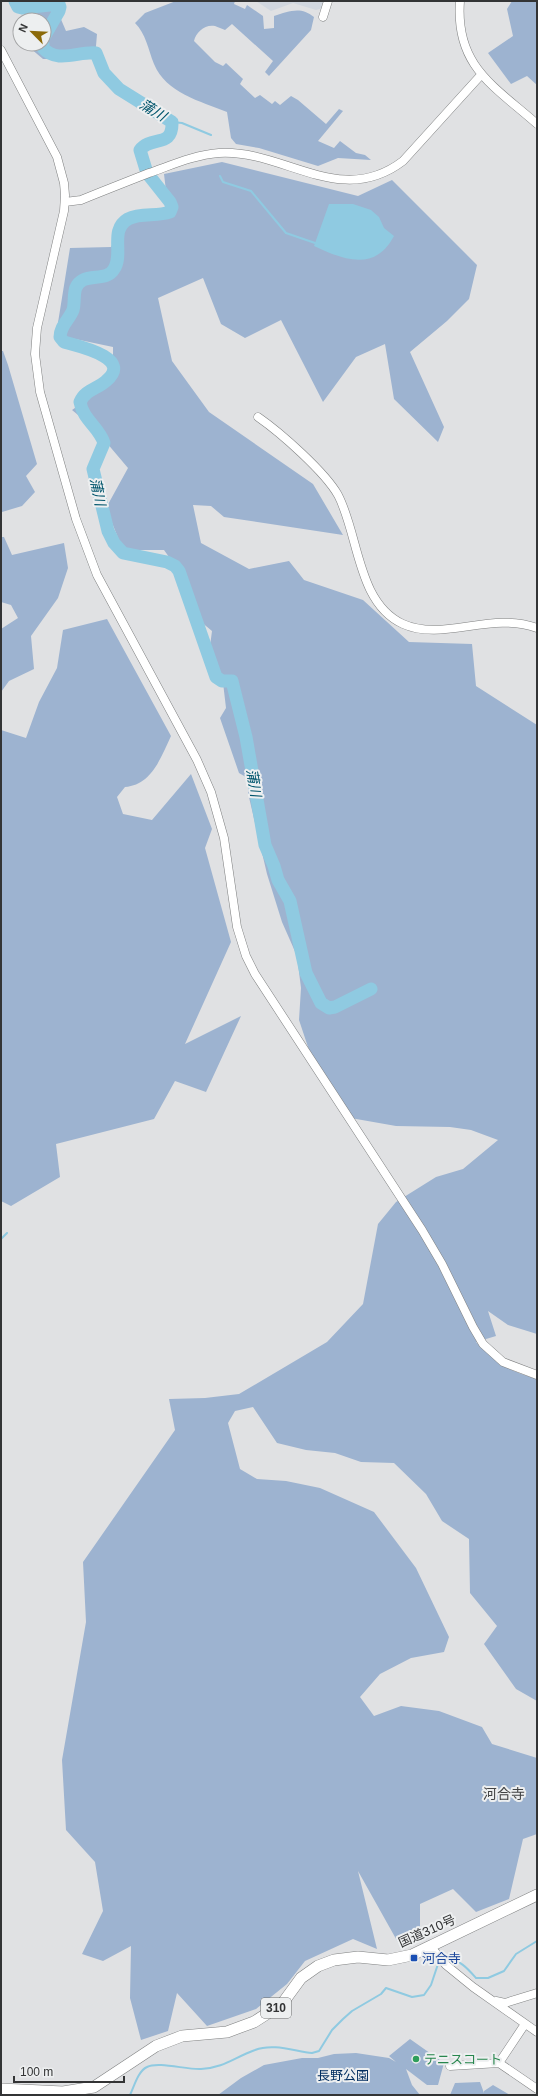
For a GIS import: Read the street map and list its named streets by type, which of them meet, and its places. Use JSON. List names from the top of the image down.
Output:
{
  "streets": {
    "highway": ["国道310号", "310"]
  },
  "districts": ["河合寺"],
  "water": ["蒲川"],
  "parks": ["長野公園"],
  "places": {
    "transit": ["河合寺"],
    "other": ["テニスコート"]
  },
  "scale_bar": "100 m",
  "north": "top left"
}
